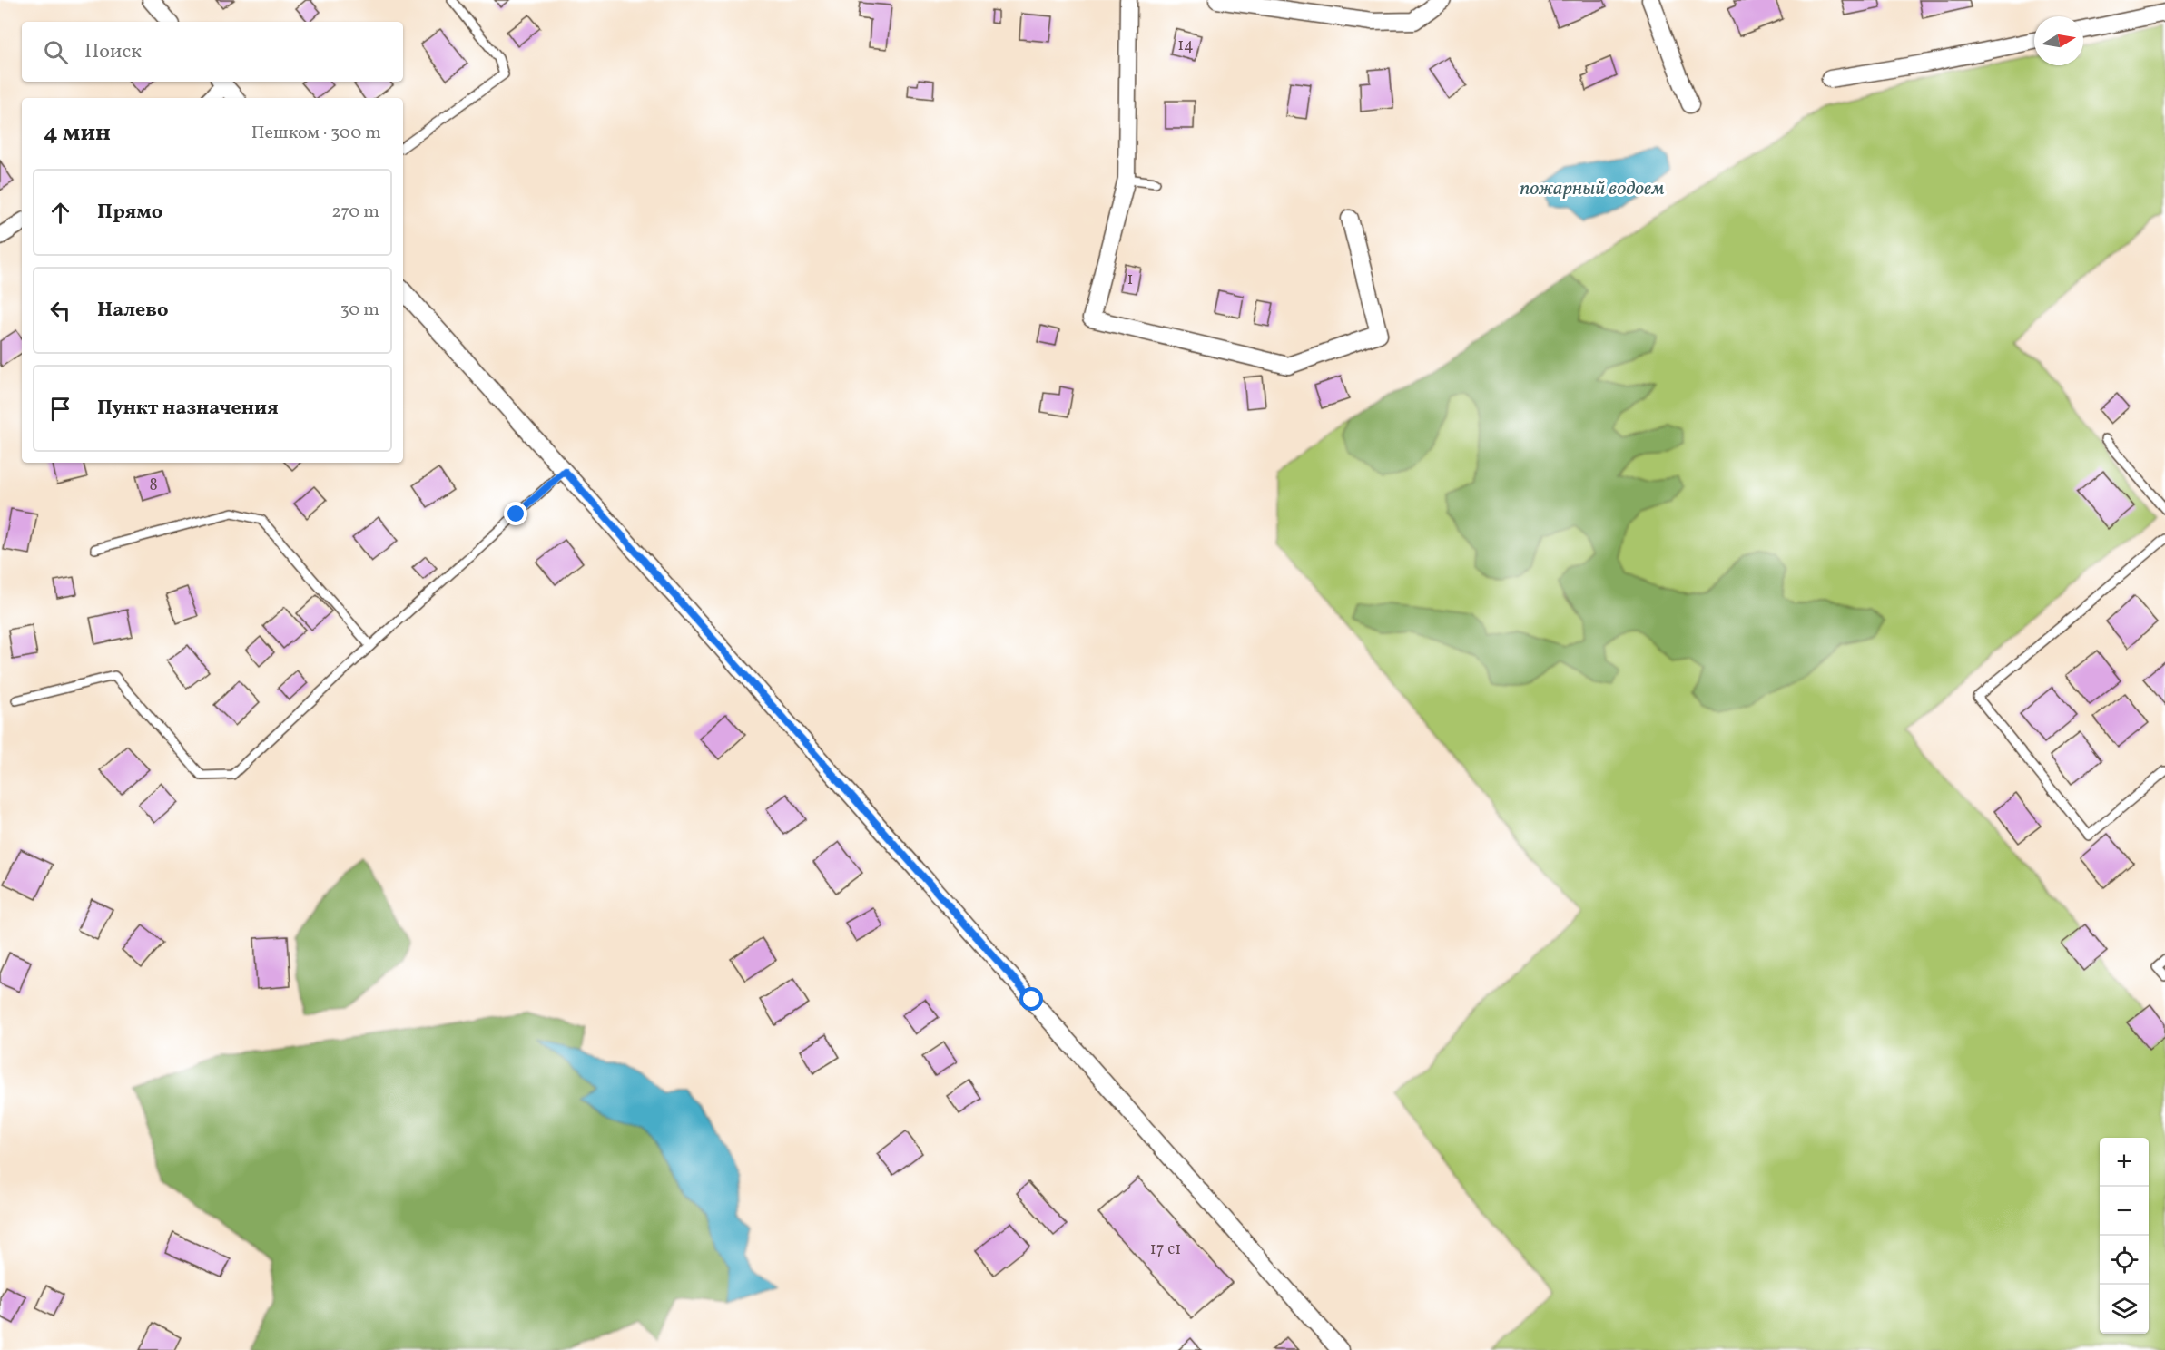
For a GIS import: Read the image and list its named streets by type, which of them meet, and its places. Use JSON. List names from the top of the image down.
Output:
{
  "water": ["пожарный водоем"],
  "house_numbers": [
    "14",
    "1",
    "8",
    "17 с1"
  ],
  "north": "right",
  "page": {
    "search": "Поиск",
    "heading": ["4 мин", "Пешком · 300 m"],
    "list": [
      ["Прямо", "270 m"],
      ["Налево", "30 m"],
      "Пункт назначения"
    ],
    "map_buttons": ["+", "−"]
  }
}
